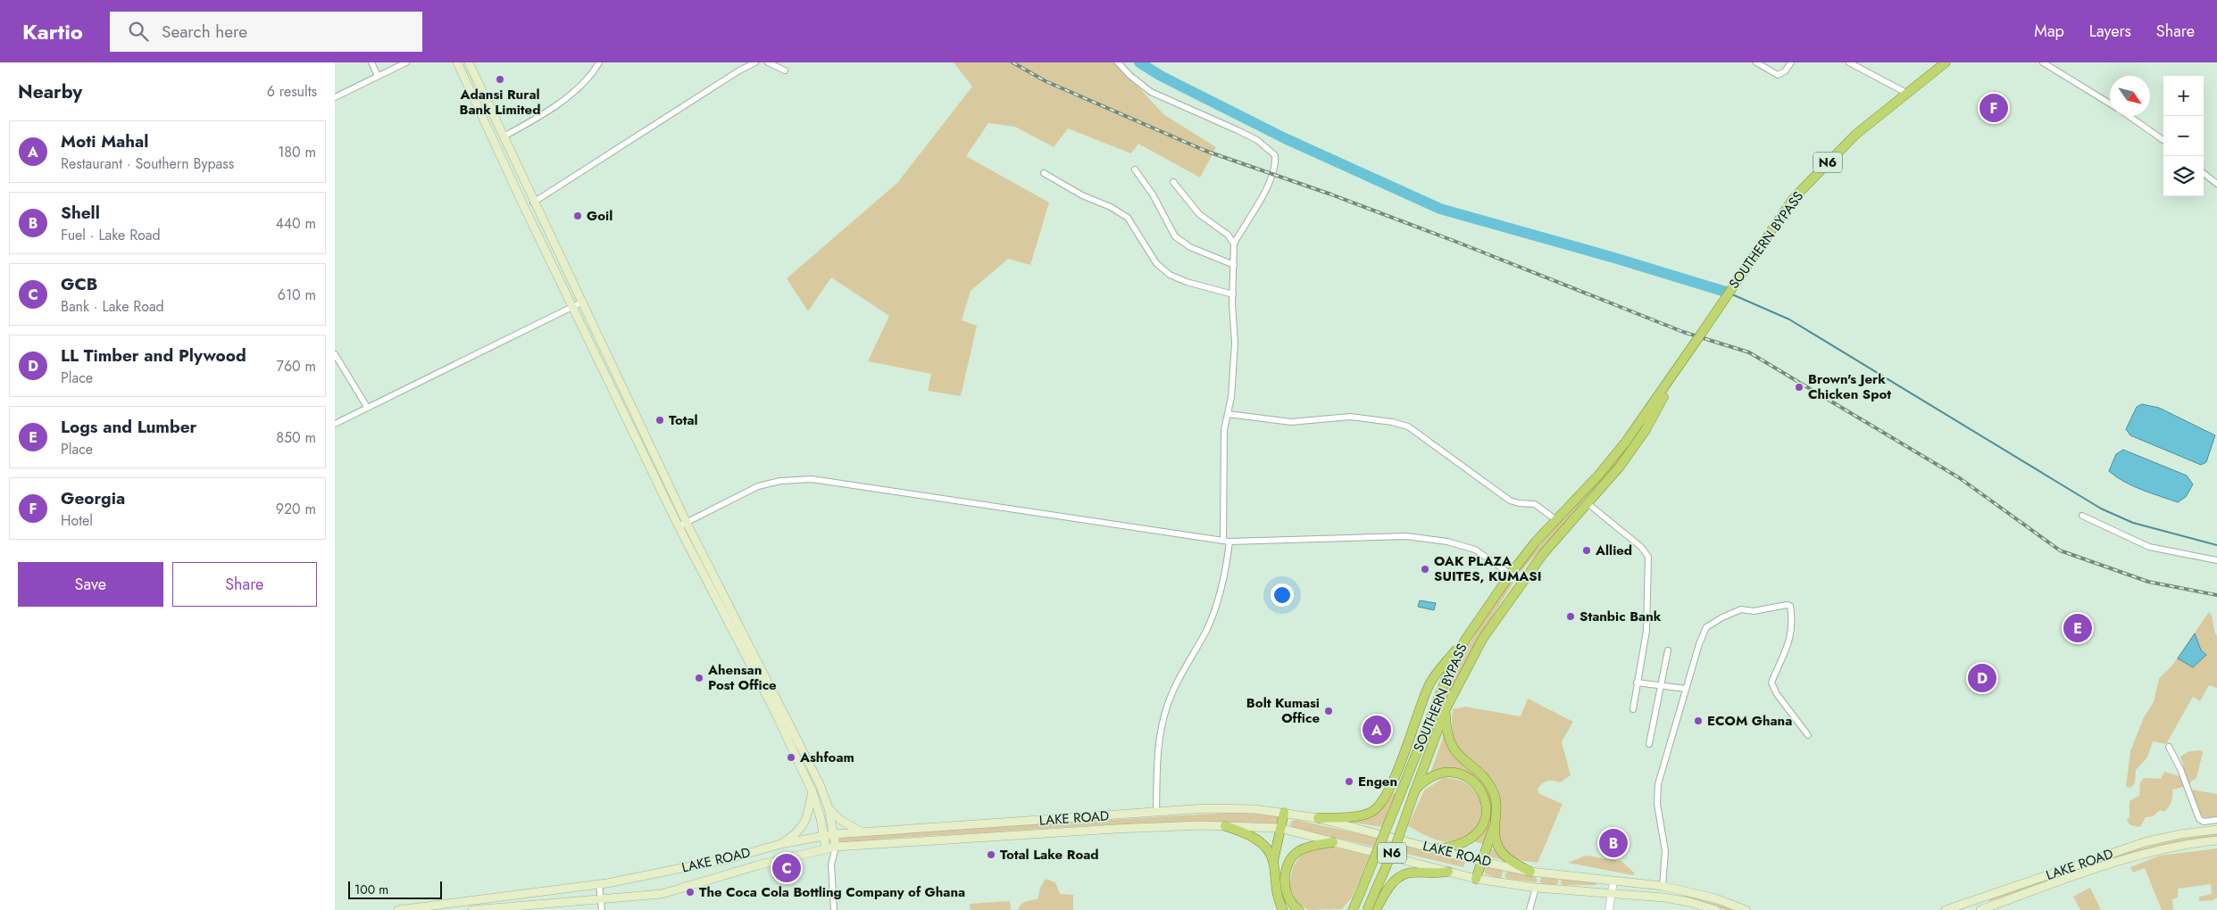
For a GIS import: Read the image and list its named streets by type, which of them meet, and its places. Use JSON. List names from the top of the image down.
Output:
{
  "streets": {
    "highway": ["N6", "SOUTHERN BYPASS"],
    "main road": ["LAKE ROAD"]
  },
  "places": [
    "Adansi Rural Bank Limited",
    "Goil",
    "Brown's Jerk Chicken Spot",
    "Total",
    "Allied",
    "OAK PLAZA SUITES, KUMASI",
    "Stanbic Bank",
    "Ahensan Post Office",
    "Bolt Kumasi Office",
    "ECOM Ghana",
    "Ashfoam",
    "Engen",
    "Total Lake Road",
    "The Coca Cola Bottling Company of Ghana"
  ],
  "scale_bar": "100 m",
  "north": "bottom right",
  "page": {
    "header": "Kartio",
    "search": "Search here",
    "nav": ["Map", "Layers", "Share"],
    "heading": ["Nearby", "6 results"],
    "map_buttons": ["+", "−"],
    "pins": [
      "F",
      "E",
      "D",
      "A",
      "B",
      "C"
    ],
    "list": [
      {
        "mark": "A",
        "name": "Moti Mahal",
        "note": "Restaurant · Southern Bypass",
        "value": "180 m"
      },
      {
        "mark": "B",
        "name": "Shell",
        "note": "Fuel · Lake Road",
        "value": "440 m"
      },
      {
        "mark": "C",
        "name": "GCB",
        "note": "Bank · Lake Road",
        "value": "610 m"
      },
      {
        "mark": "D",
        "name": "LL Timber and Plywood",
        "note": "Place",
        "value": "760 m"
      },
      {
        "mark": "E",
        "name": "Logs and Lumber",
        "note": "Place",
        "value": "850 m"
      },
      {
        "mark": "F",
        "name": "Georgia",
        "note": "Hotel",
        "value": "920 m"
      }
    ],
    "buttons": ["Save", "Share"],
    "scale": "100 m"
  }
}
